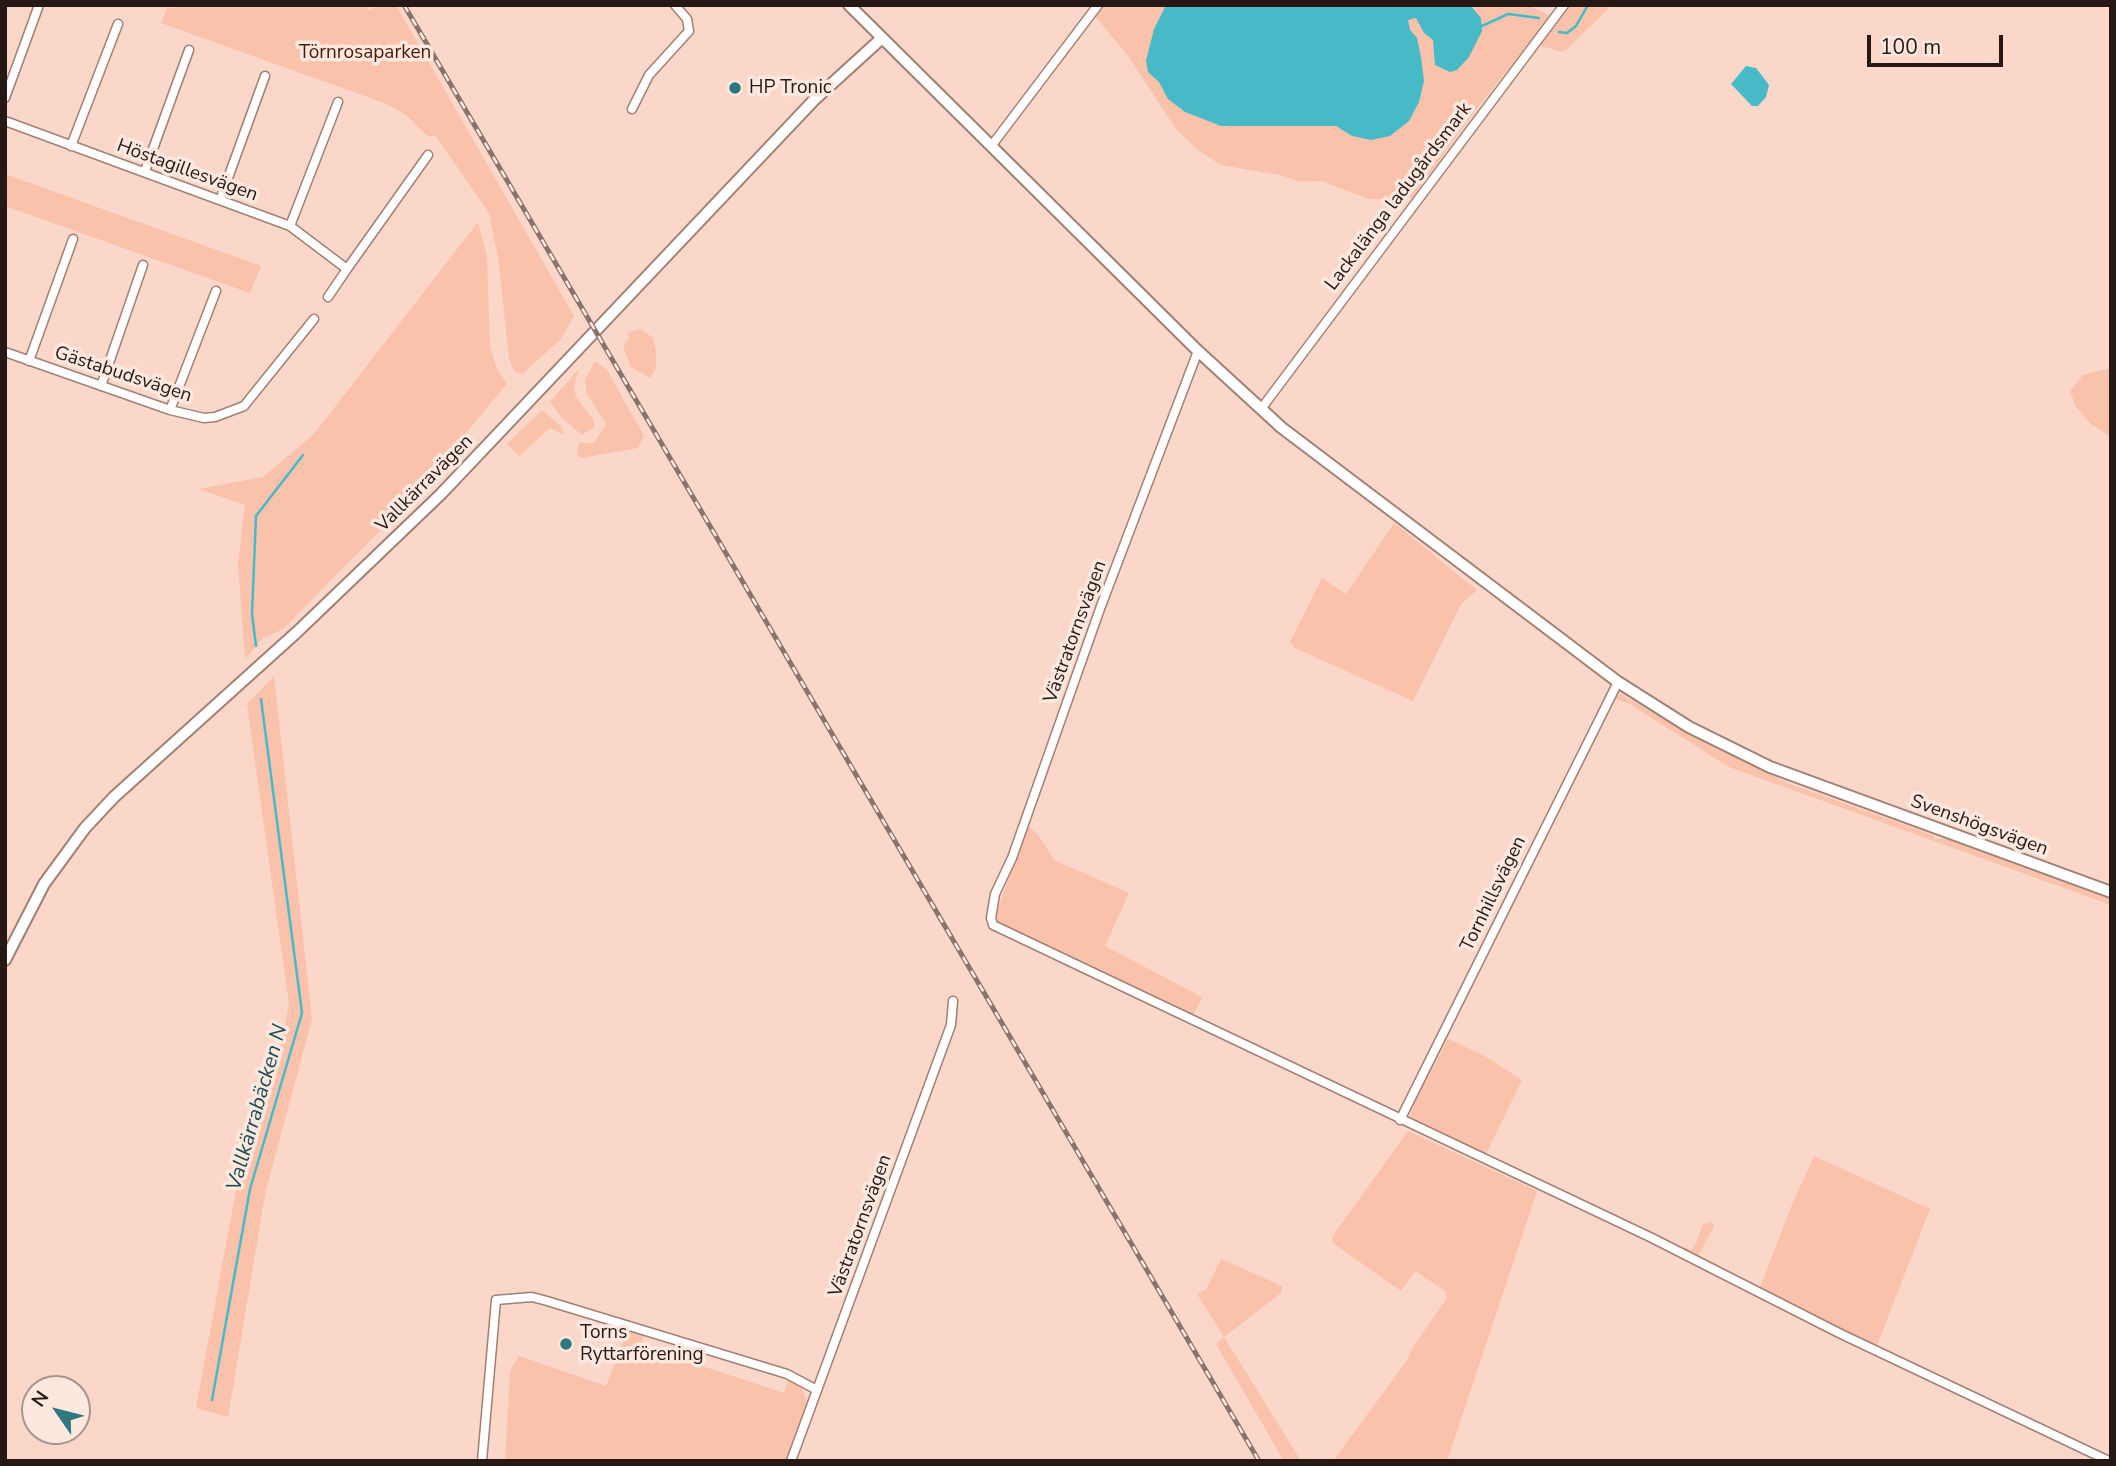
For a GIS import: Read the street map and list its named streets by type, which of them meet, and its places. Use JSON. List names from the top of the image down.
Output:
{
  "streets": {
    "main road": ["Vallkärravägen", "Svenshögsvägen"],
    "street": [
      "Höstagillesvägen",
      "Lackalänga ladugårdsmark",
      "Gästabudsvägen",
      "Västratornsvägen",
      "Tornhillsvägen"
    ]
  },
  "crossings": [
    ["Lackalänga ladugårdsmark", "Svenshögsvägen"],
    ["Vallkärravägen", "Svenshögsvägen"],
    ["Västratornsvägen", "Svenshögsvägen"],
    ["Västratornsvägen", "Tornhillsvägen"],
    ["Svenshögsvägen", "Tornhillsvägen"]
  ],
  "water": ["Vallkärrabäcken N"],
  "parks": ["Törnrosaparken"],
  "places": ["HP Tronic", "Torns Ryttarförening"],
  "scale_bar": "100 m",
  "north": "top left"
}
